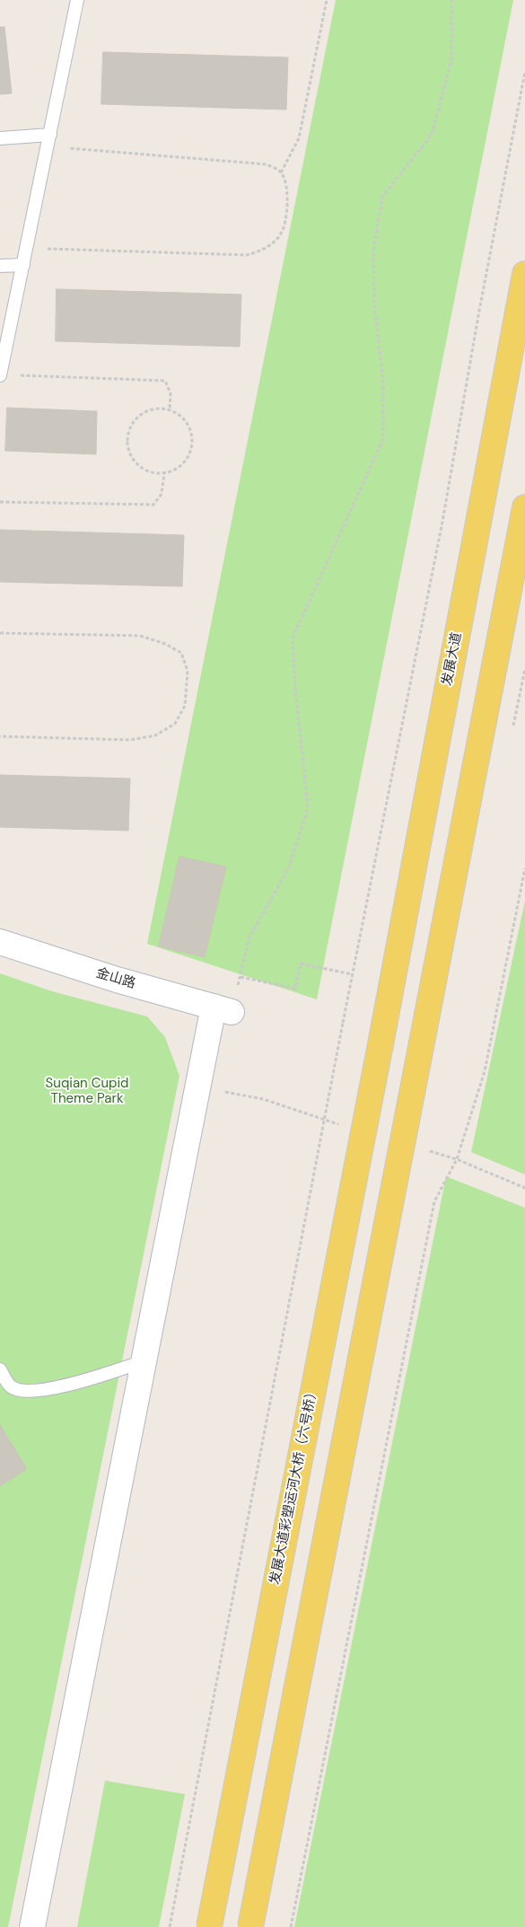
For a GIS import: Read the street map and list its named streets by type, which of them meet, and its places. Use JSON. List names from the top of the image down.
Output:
{
  "streets": {
    "main road": ["发展大道", "发展大道彩塑运河大桥（六号桥）"],
    "street": ["金山路"]
  },
  "crossings": [
    ["发展大道", "发展大道彩塑运河大桥（六号桥）"]
  ],
  "parks": ["Suqian Cupid Theme Park"]
}
